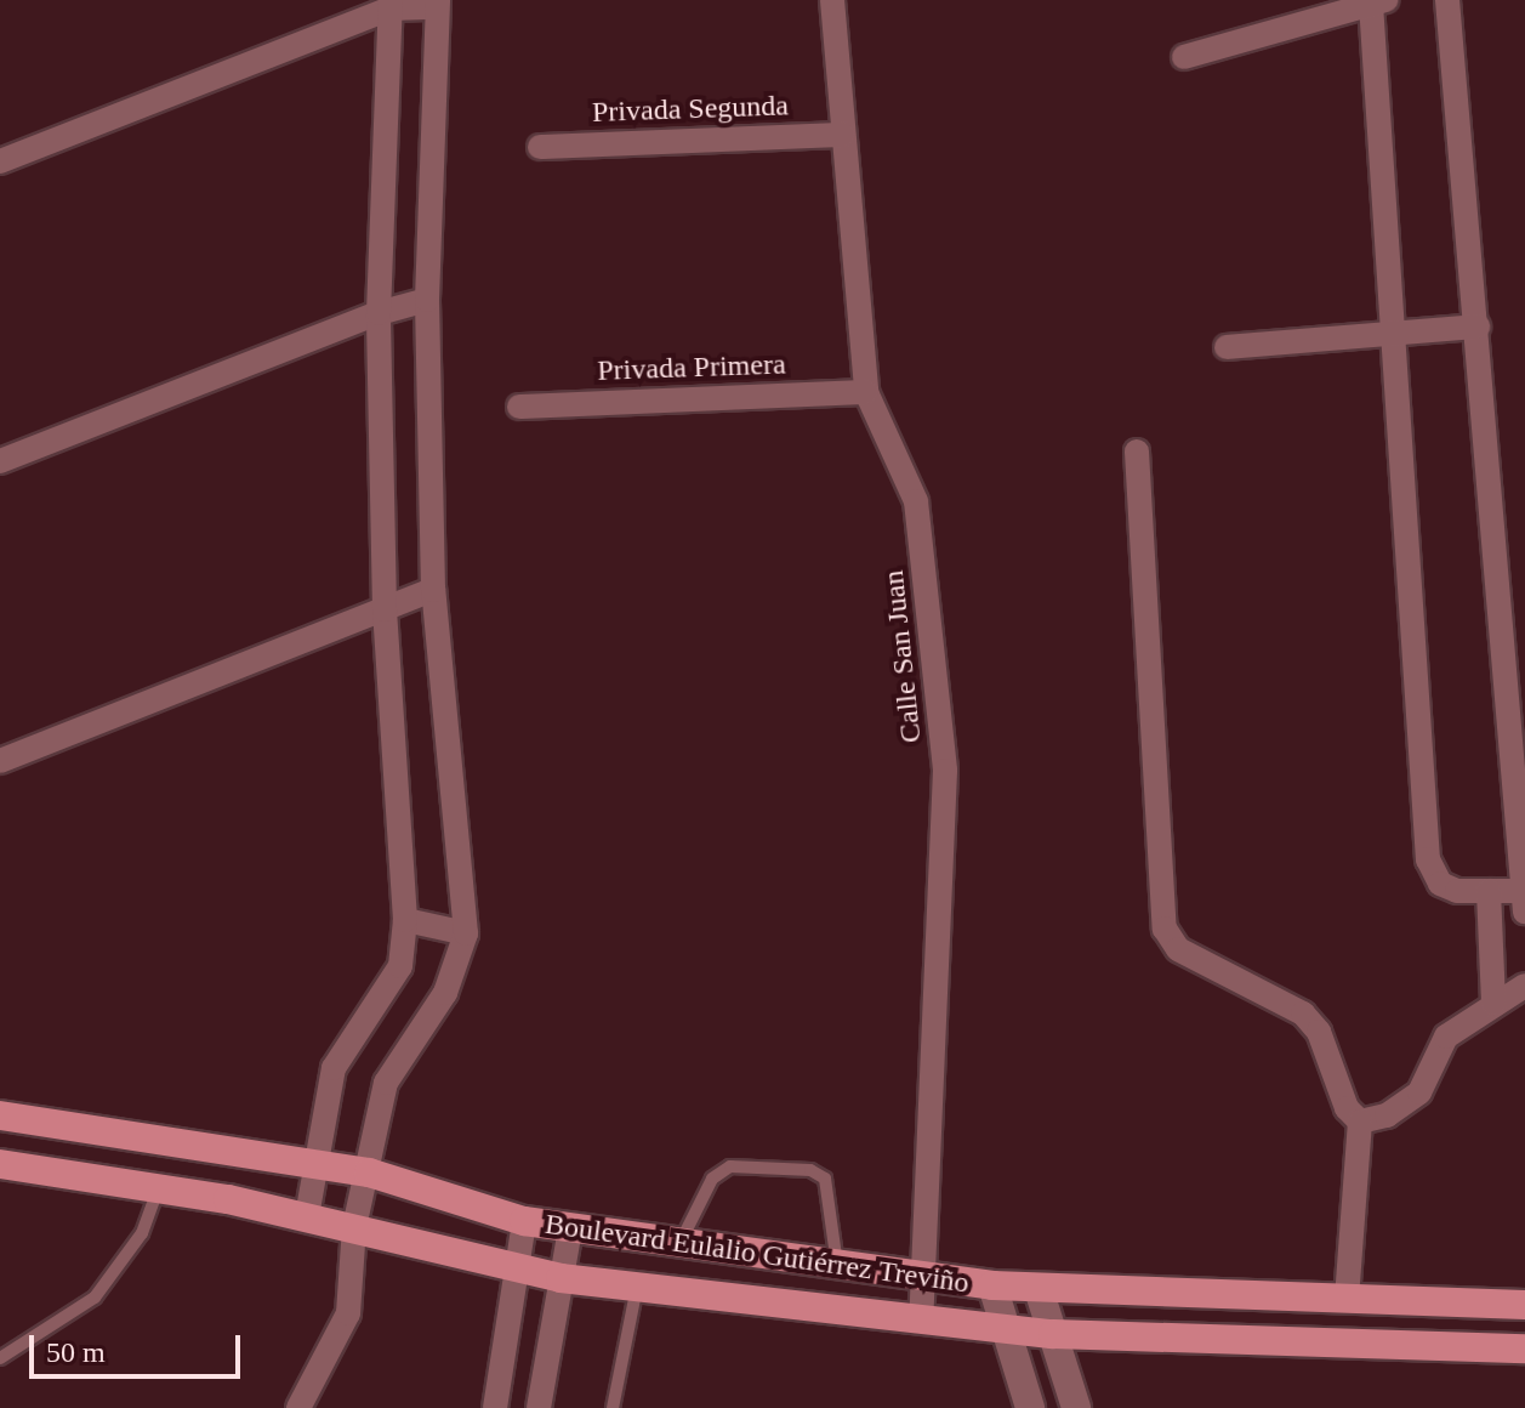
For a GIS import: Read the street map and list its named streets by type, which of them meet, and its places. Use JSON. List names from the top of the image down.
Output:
{
  "streets": {
    "main road": ["Boulevard Eulalio Gutiérrez Treviño"],
    "street": ["Privada Segunda", "Privada Primera", "Calle San Juan"]
  },
  "crossings": [
    ["Privada Segunda", "Calle San Juan"],
    ["Privada Primera", "Calle San Juan"],
    ["Calle San Juan", "Boulevard Eulalio Gutiérrez Treviño"]
  ],
  "scale_bar": "50 m"
}
